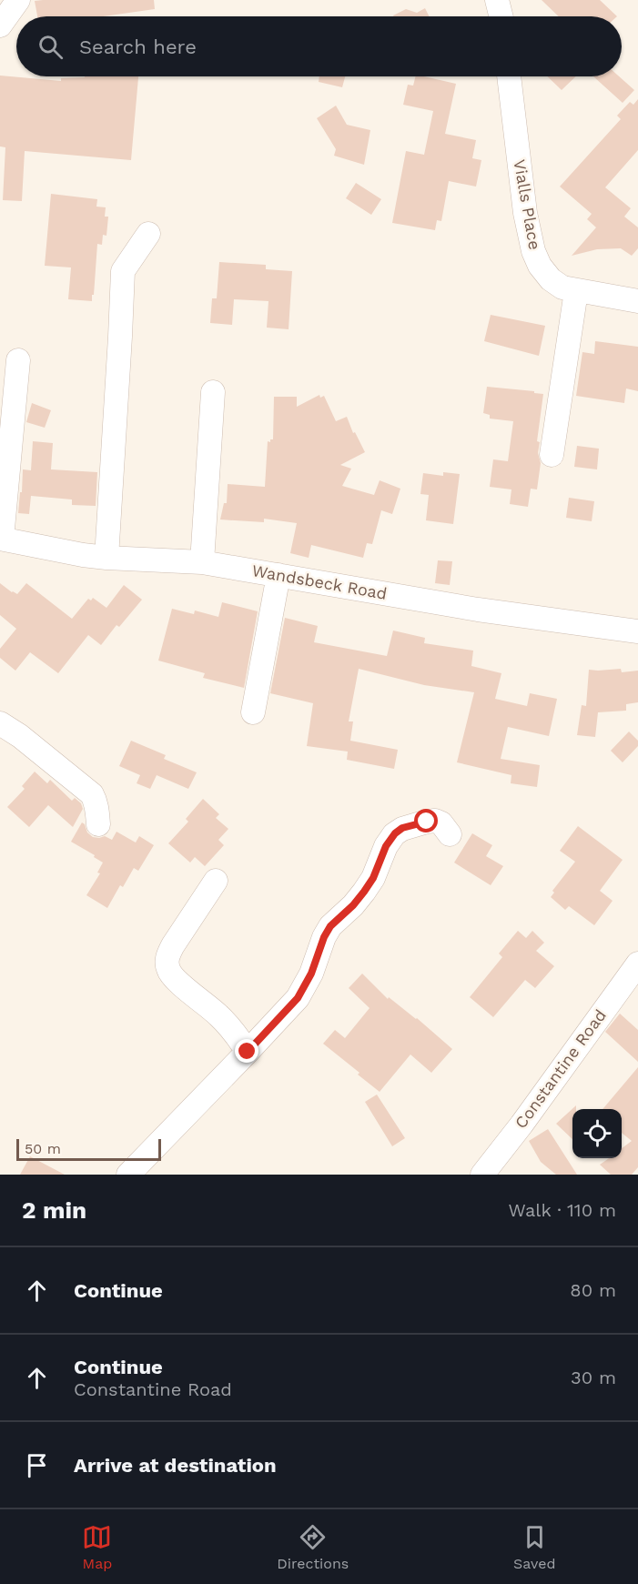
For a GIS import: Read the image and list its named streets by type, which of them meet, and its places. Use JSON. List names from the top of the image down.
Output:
{
  "streets": {
    "street": ["Vialls Place", "Wandsbeck Road", "Constantine Road"]
  },
  "scale_bar": "50 m",
  "page": {
    "search": "Search here",
    "scale": "50 m",
    "heading": ["2 min", "Walk · 110 m"],
    "list": [
      ["Continue", "80 m"],
      ["Continue", "Constantine Road", "30 m"],
      "Arrive at destination"
    ],
    "nav": ["Map", "Directions", "Saved"]
  }
}
